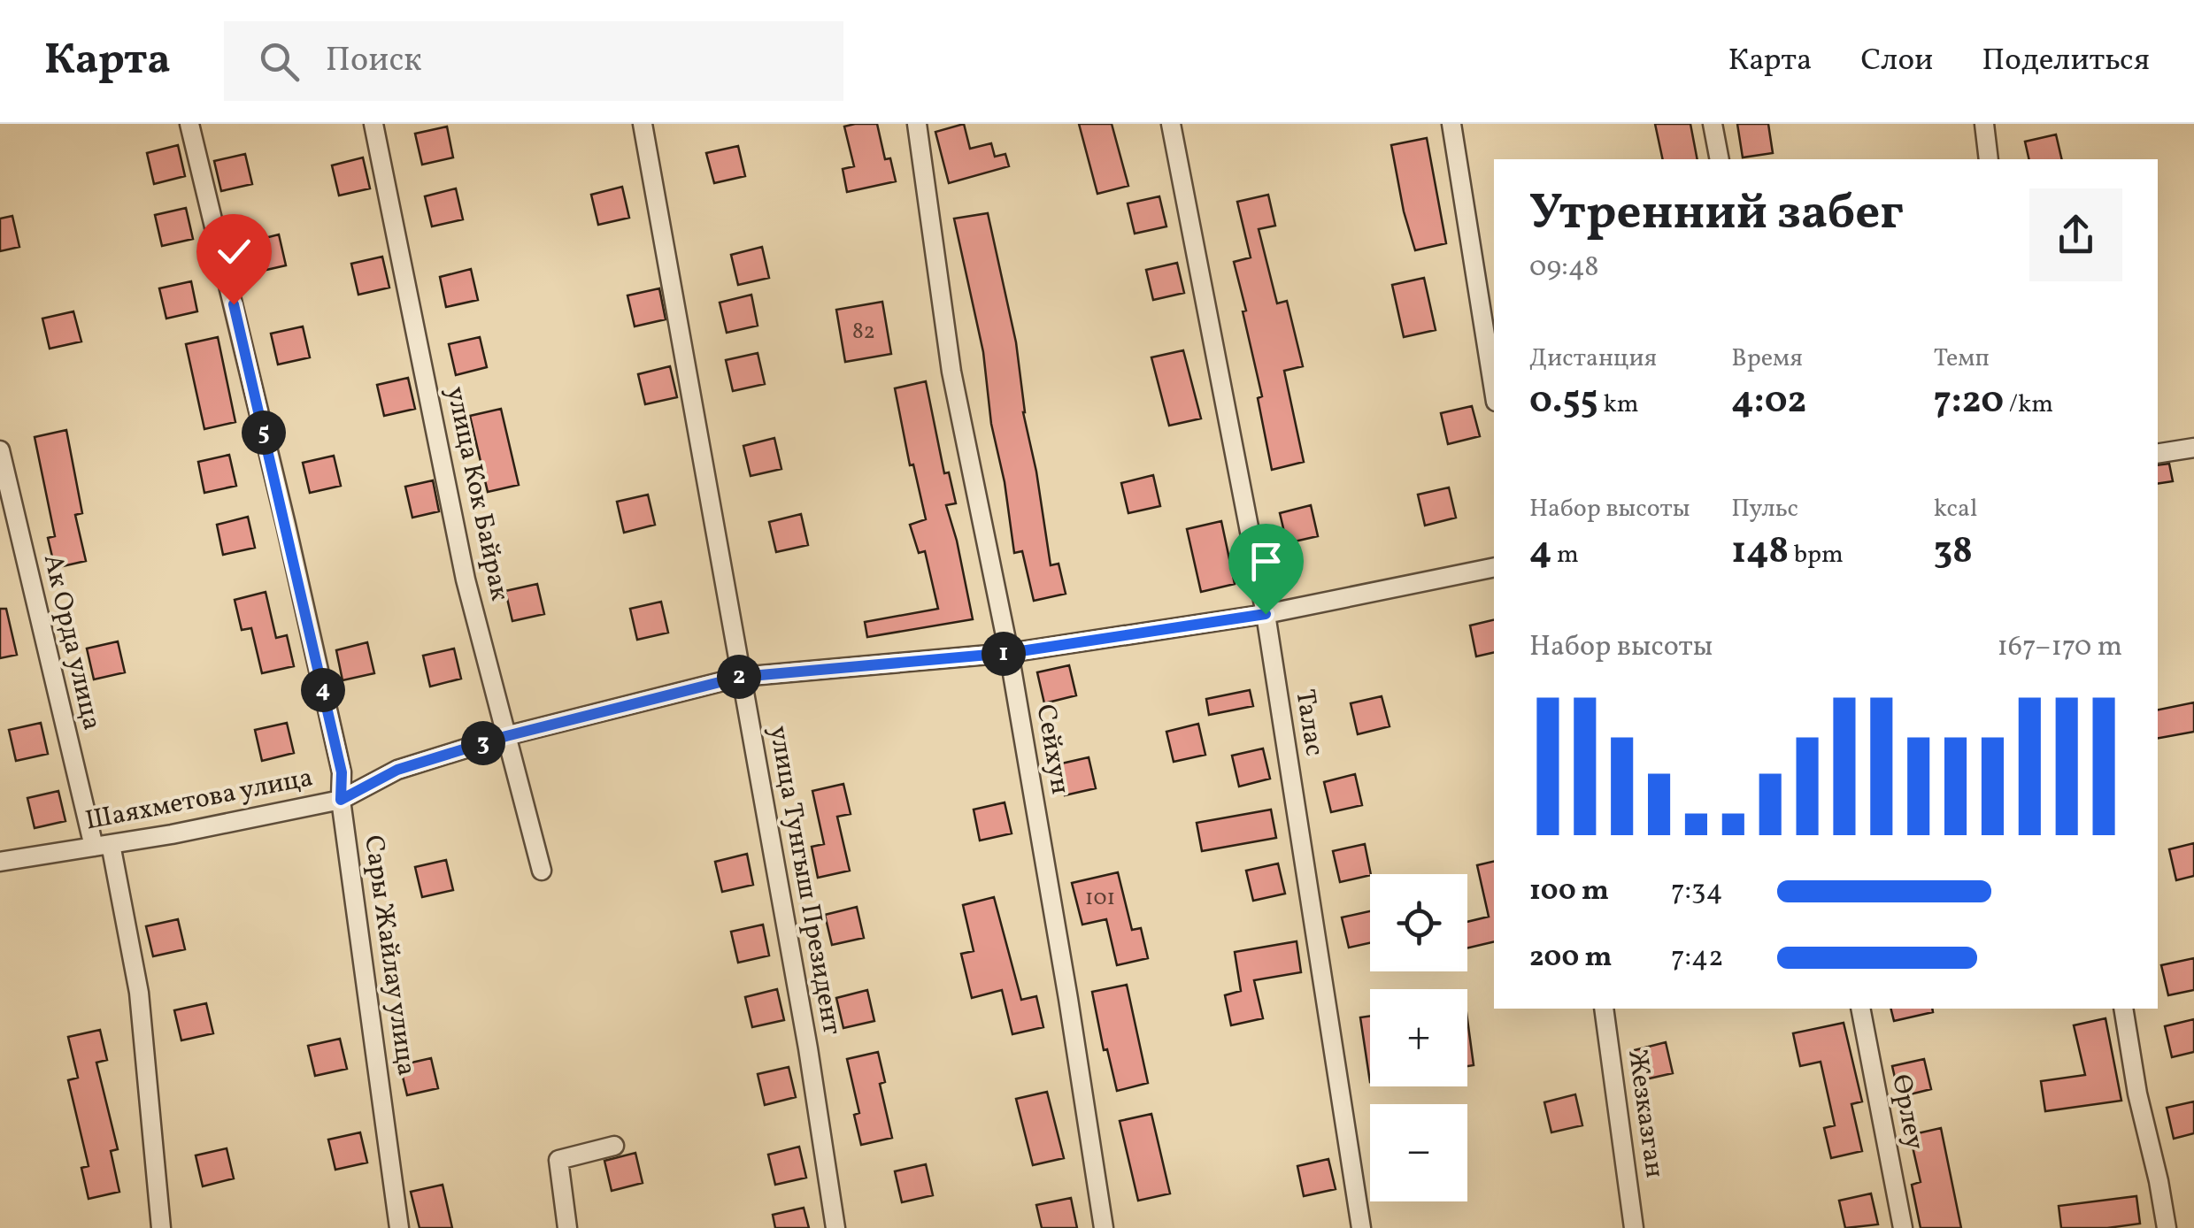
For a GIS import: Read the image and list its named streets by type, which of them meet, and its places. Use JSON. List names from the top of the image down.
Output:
{
  "streets": {
    "street": [
      "улица Кок Байрак",
      "Ак Орда улица",
      "Талас",
      "Сейхун",
      "Шаяхметова улица",
      "улица Тунгыш Президент",
      "Сары Жайлау улица",
      "Өрлеу",
      "Жезказган"
    ]
  },
  "crossings": [
    ["улица Кок Байрак", "Шаяхметова улица"],
    ["Ак Орда улица", "Шаяхметова улица"],
    ["Талас", "Шаяхметова улица"],
    ["Сейхун", "Шаяхметова улица"],
    ["Шаяхметова улица", "улица Тунгыш Президент"],
    ["Шаяхметова улица", "Сары Жайлау улица"]
  ],
  "house_numbers": ["82", "101"],
  "page": {
    "header": "Карта",
    "search": "Поиск",
    "nav": ["Карта", "Слои", "Поделиться"],
    "heading": ["Утренний забег", "09:48"],
    "stats": [
      ["Дистанция", "0.55 km"],
      ["Время", "4:02"],
      ["Темп", "7:20 /km"],
      ["Набор высоты", "4 m"],
      ["Пульс", "148 bpm"],
      ["kcal", "38"]
    ],
    "pins": [
      "5",
      "1",
      "2",
      "4",
      "3"
    ],
    "chart": ["Набор высоты", "167–170 m"],
    "list": [
      {
        "name": "100 m",
        "note": "7:34"
      },
      {
        "name": "200 m",
        "note": "7:42"
      }
    ],
    "map_buttons": ["+", "−"]
  }
}
